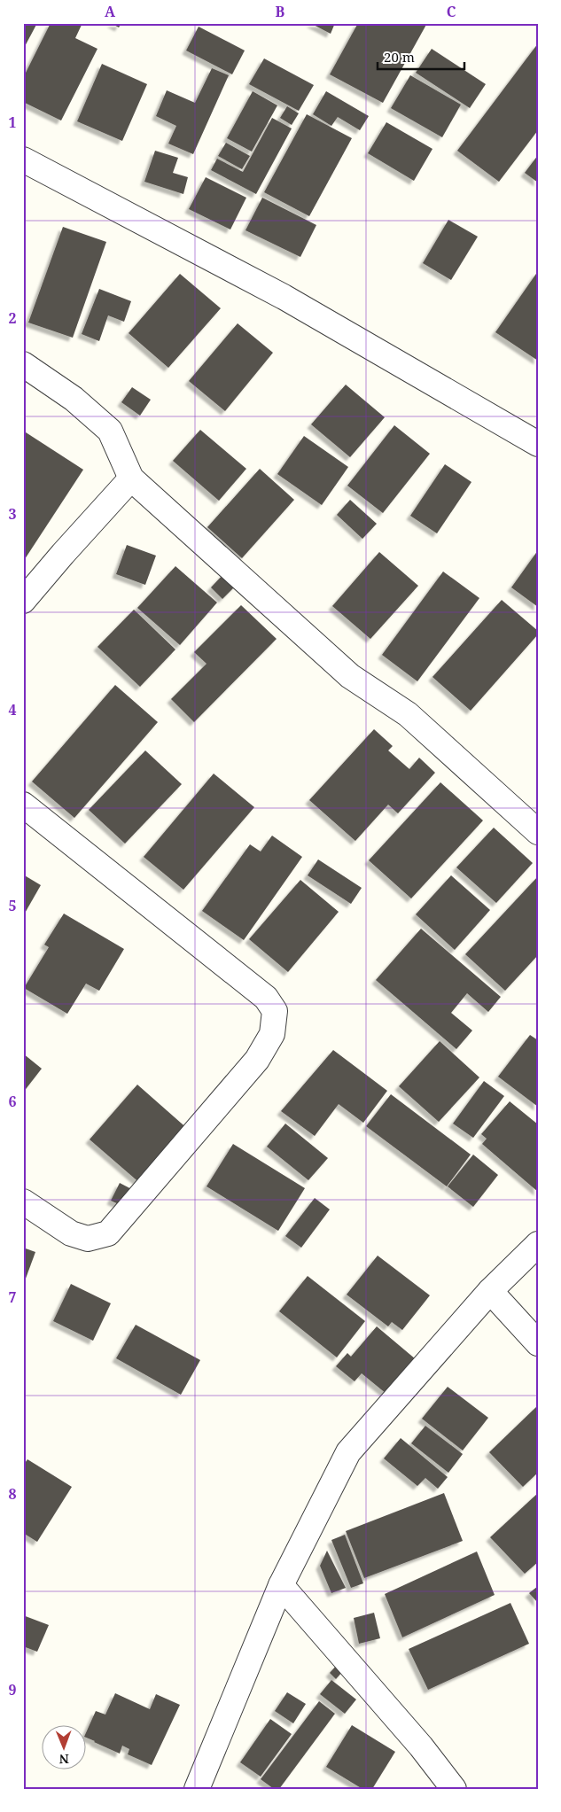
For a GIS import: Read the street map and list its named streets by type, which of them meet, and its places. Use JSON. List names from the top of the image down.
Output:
{
  "scale_bar": "20 m",
  "north": "bottom",
  "grid": {
    "columns": ["A", "B", "C"],
    "rows": [
      "1",
      "2",
      "3",
      "4",
      "5",
      "6",
      "7",
      "8",
      "9"
    ]
  }
}
